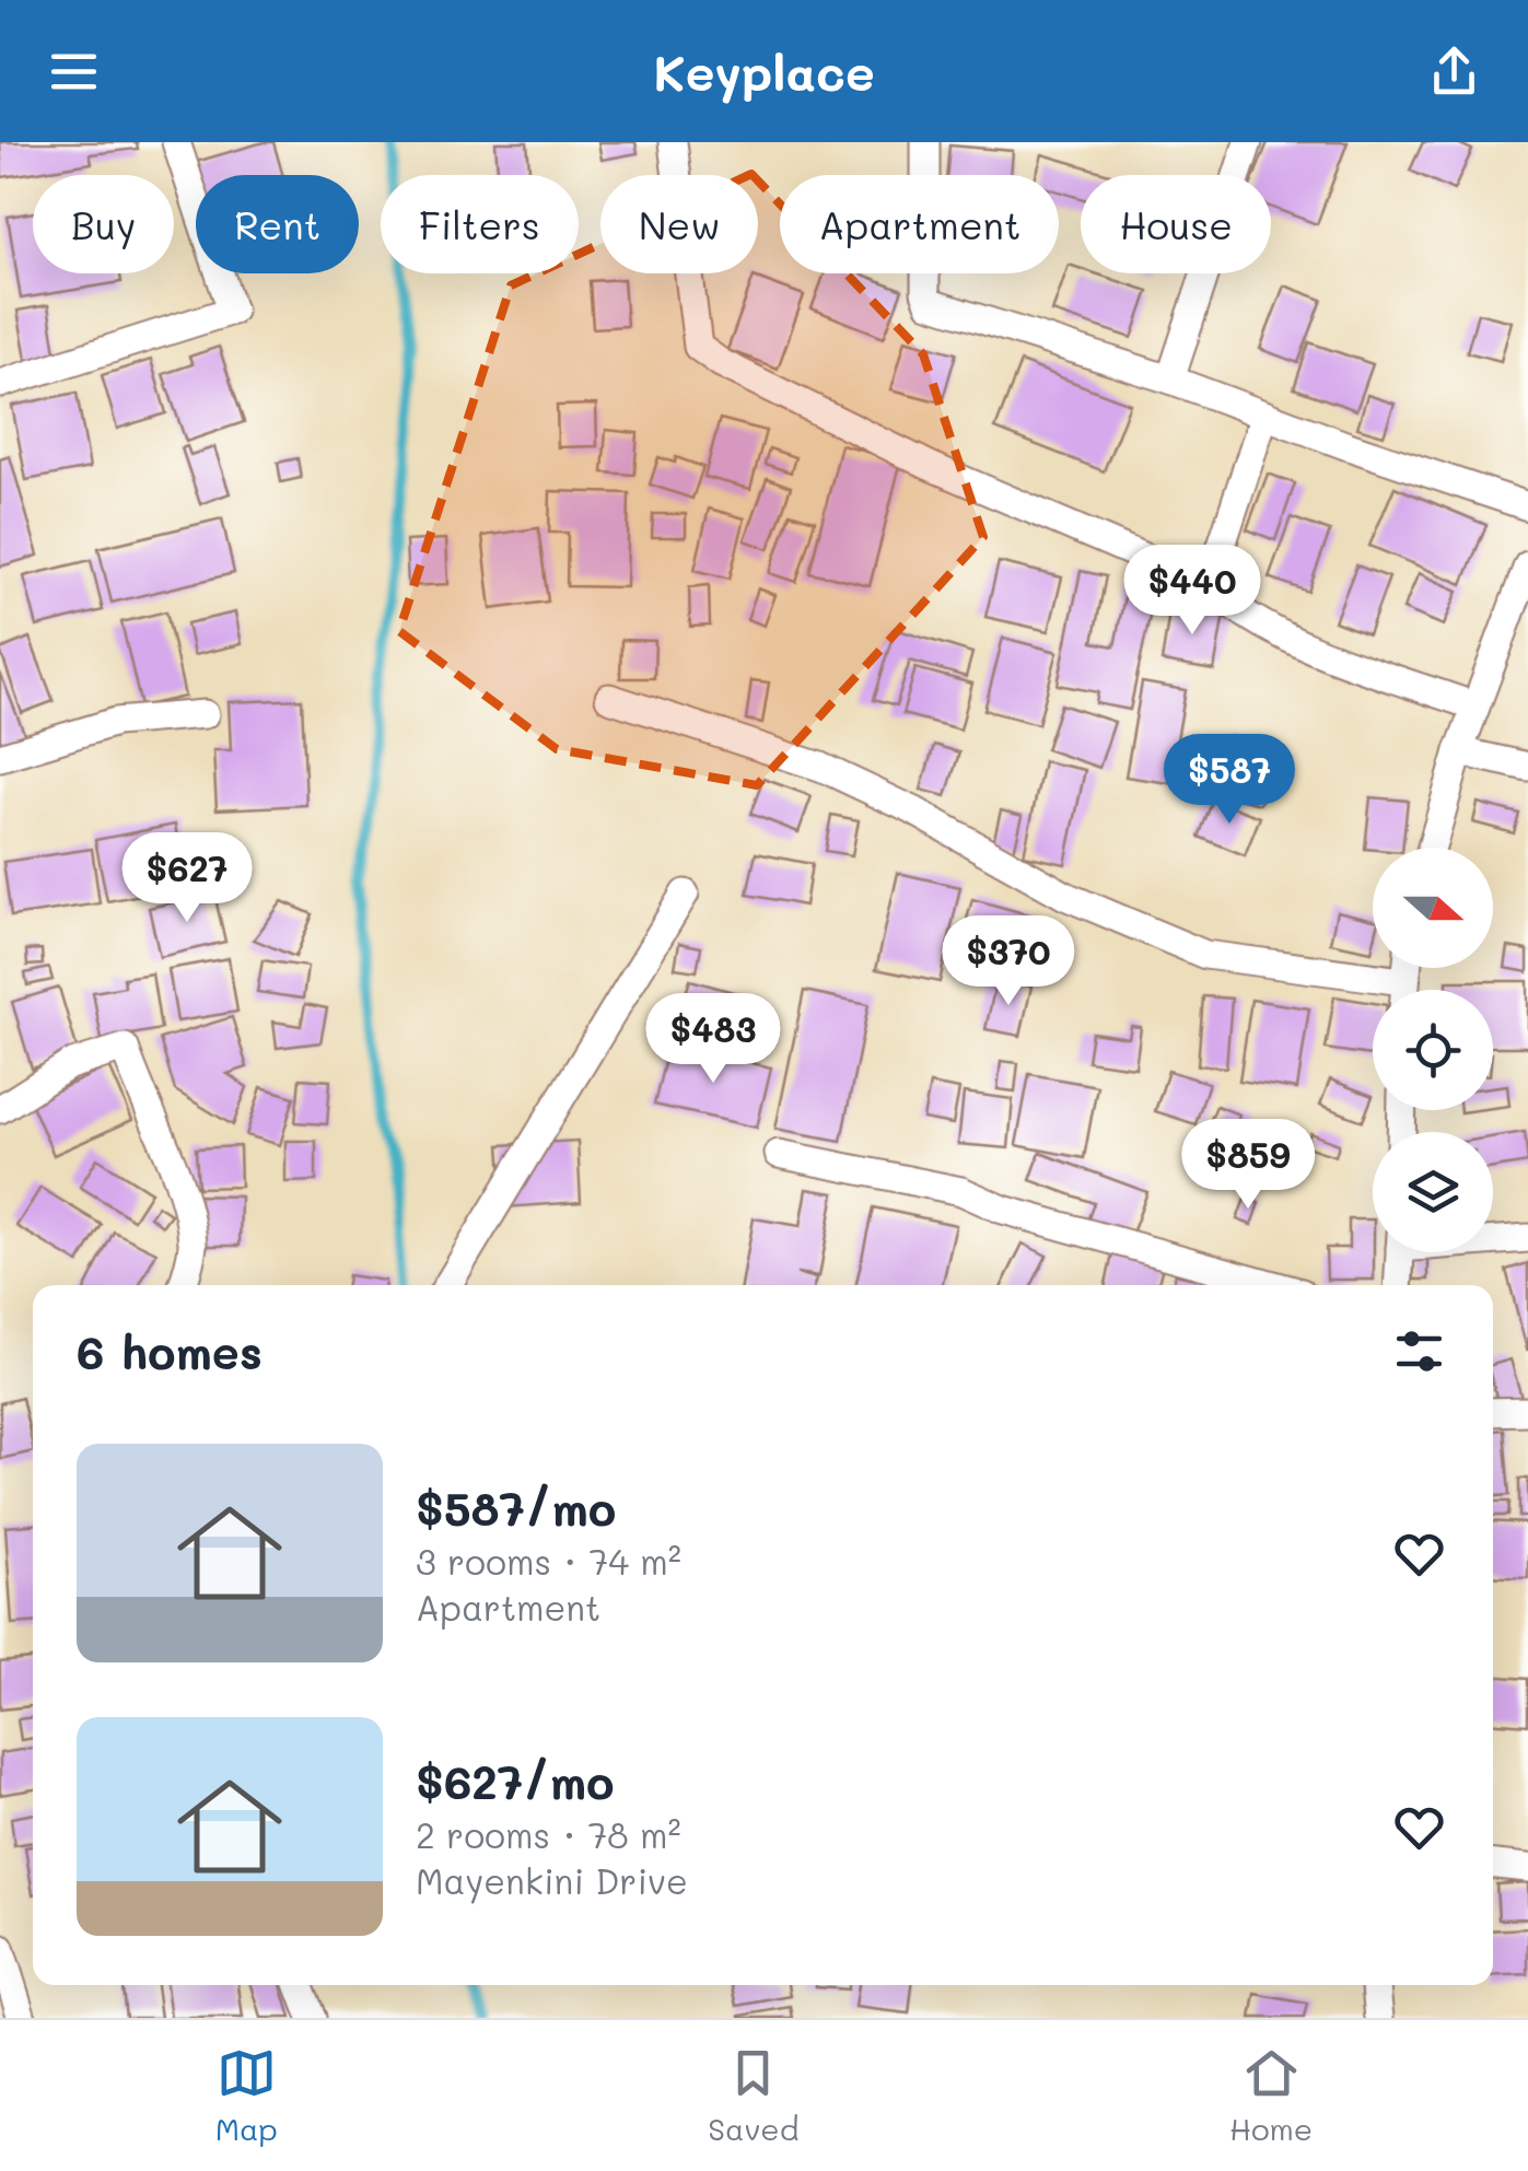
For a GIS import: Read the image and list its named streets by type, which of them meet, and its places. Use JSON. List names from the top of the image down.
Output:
{
  "north": "right",
  "page": {
    "header": "Keyplace",
    "chip": [
      "Buy",
      "Rent",
      "Filters",
      "New",
      "Apartment",
      "House"
    ],
    "price": [
      "$440",
      "$587",
      "$627",
      "$370",
      "$483",
      "$859"
    ],
    "heading": "6 homes",
    "list": [
      {
        "name": "$587/mo",
        "note": "3 rooms · 74 m² · Apartment"
      },
      {
        "name": "$627/mo",
        "note": "2 rooms · 78 m² · Mayenkini Drive"
      }
    ],
    "tabs": ["Map", "Saved", "Home"]
  }
}
